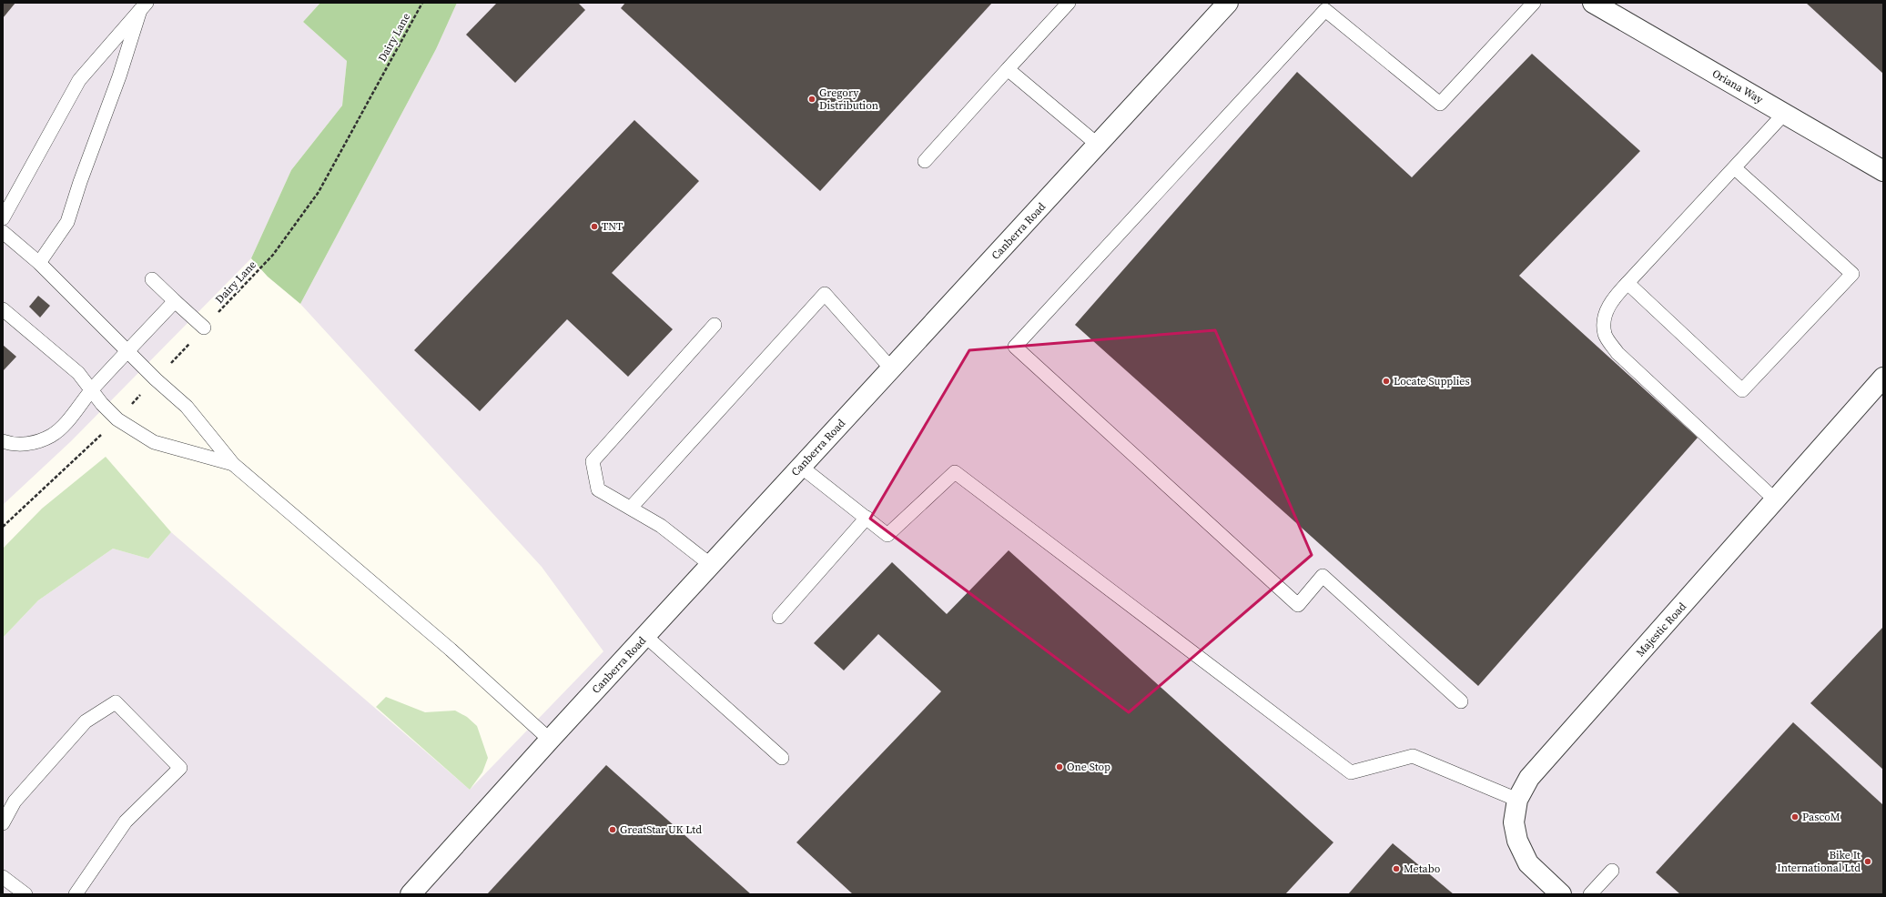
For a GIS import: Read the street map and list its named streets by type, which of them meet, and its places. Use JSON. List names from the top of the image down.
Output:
{
  "streets": {
    "street": ["Oriana Way", "Canberra Road", "Majestic Road"],
    "path": ["Dairy Lane"]
  },
  "places": [
    "Gregory Distribution",
    "TNT",
    "Locate Supplies",
    "One Stop",
    "PascoM",
    "GreatStar UK Ltd",
    "Bike It International Ltd",
    "Metabo"
  ]
}
